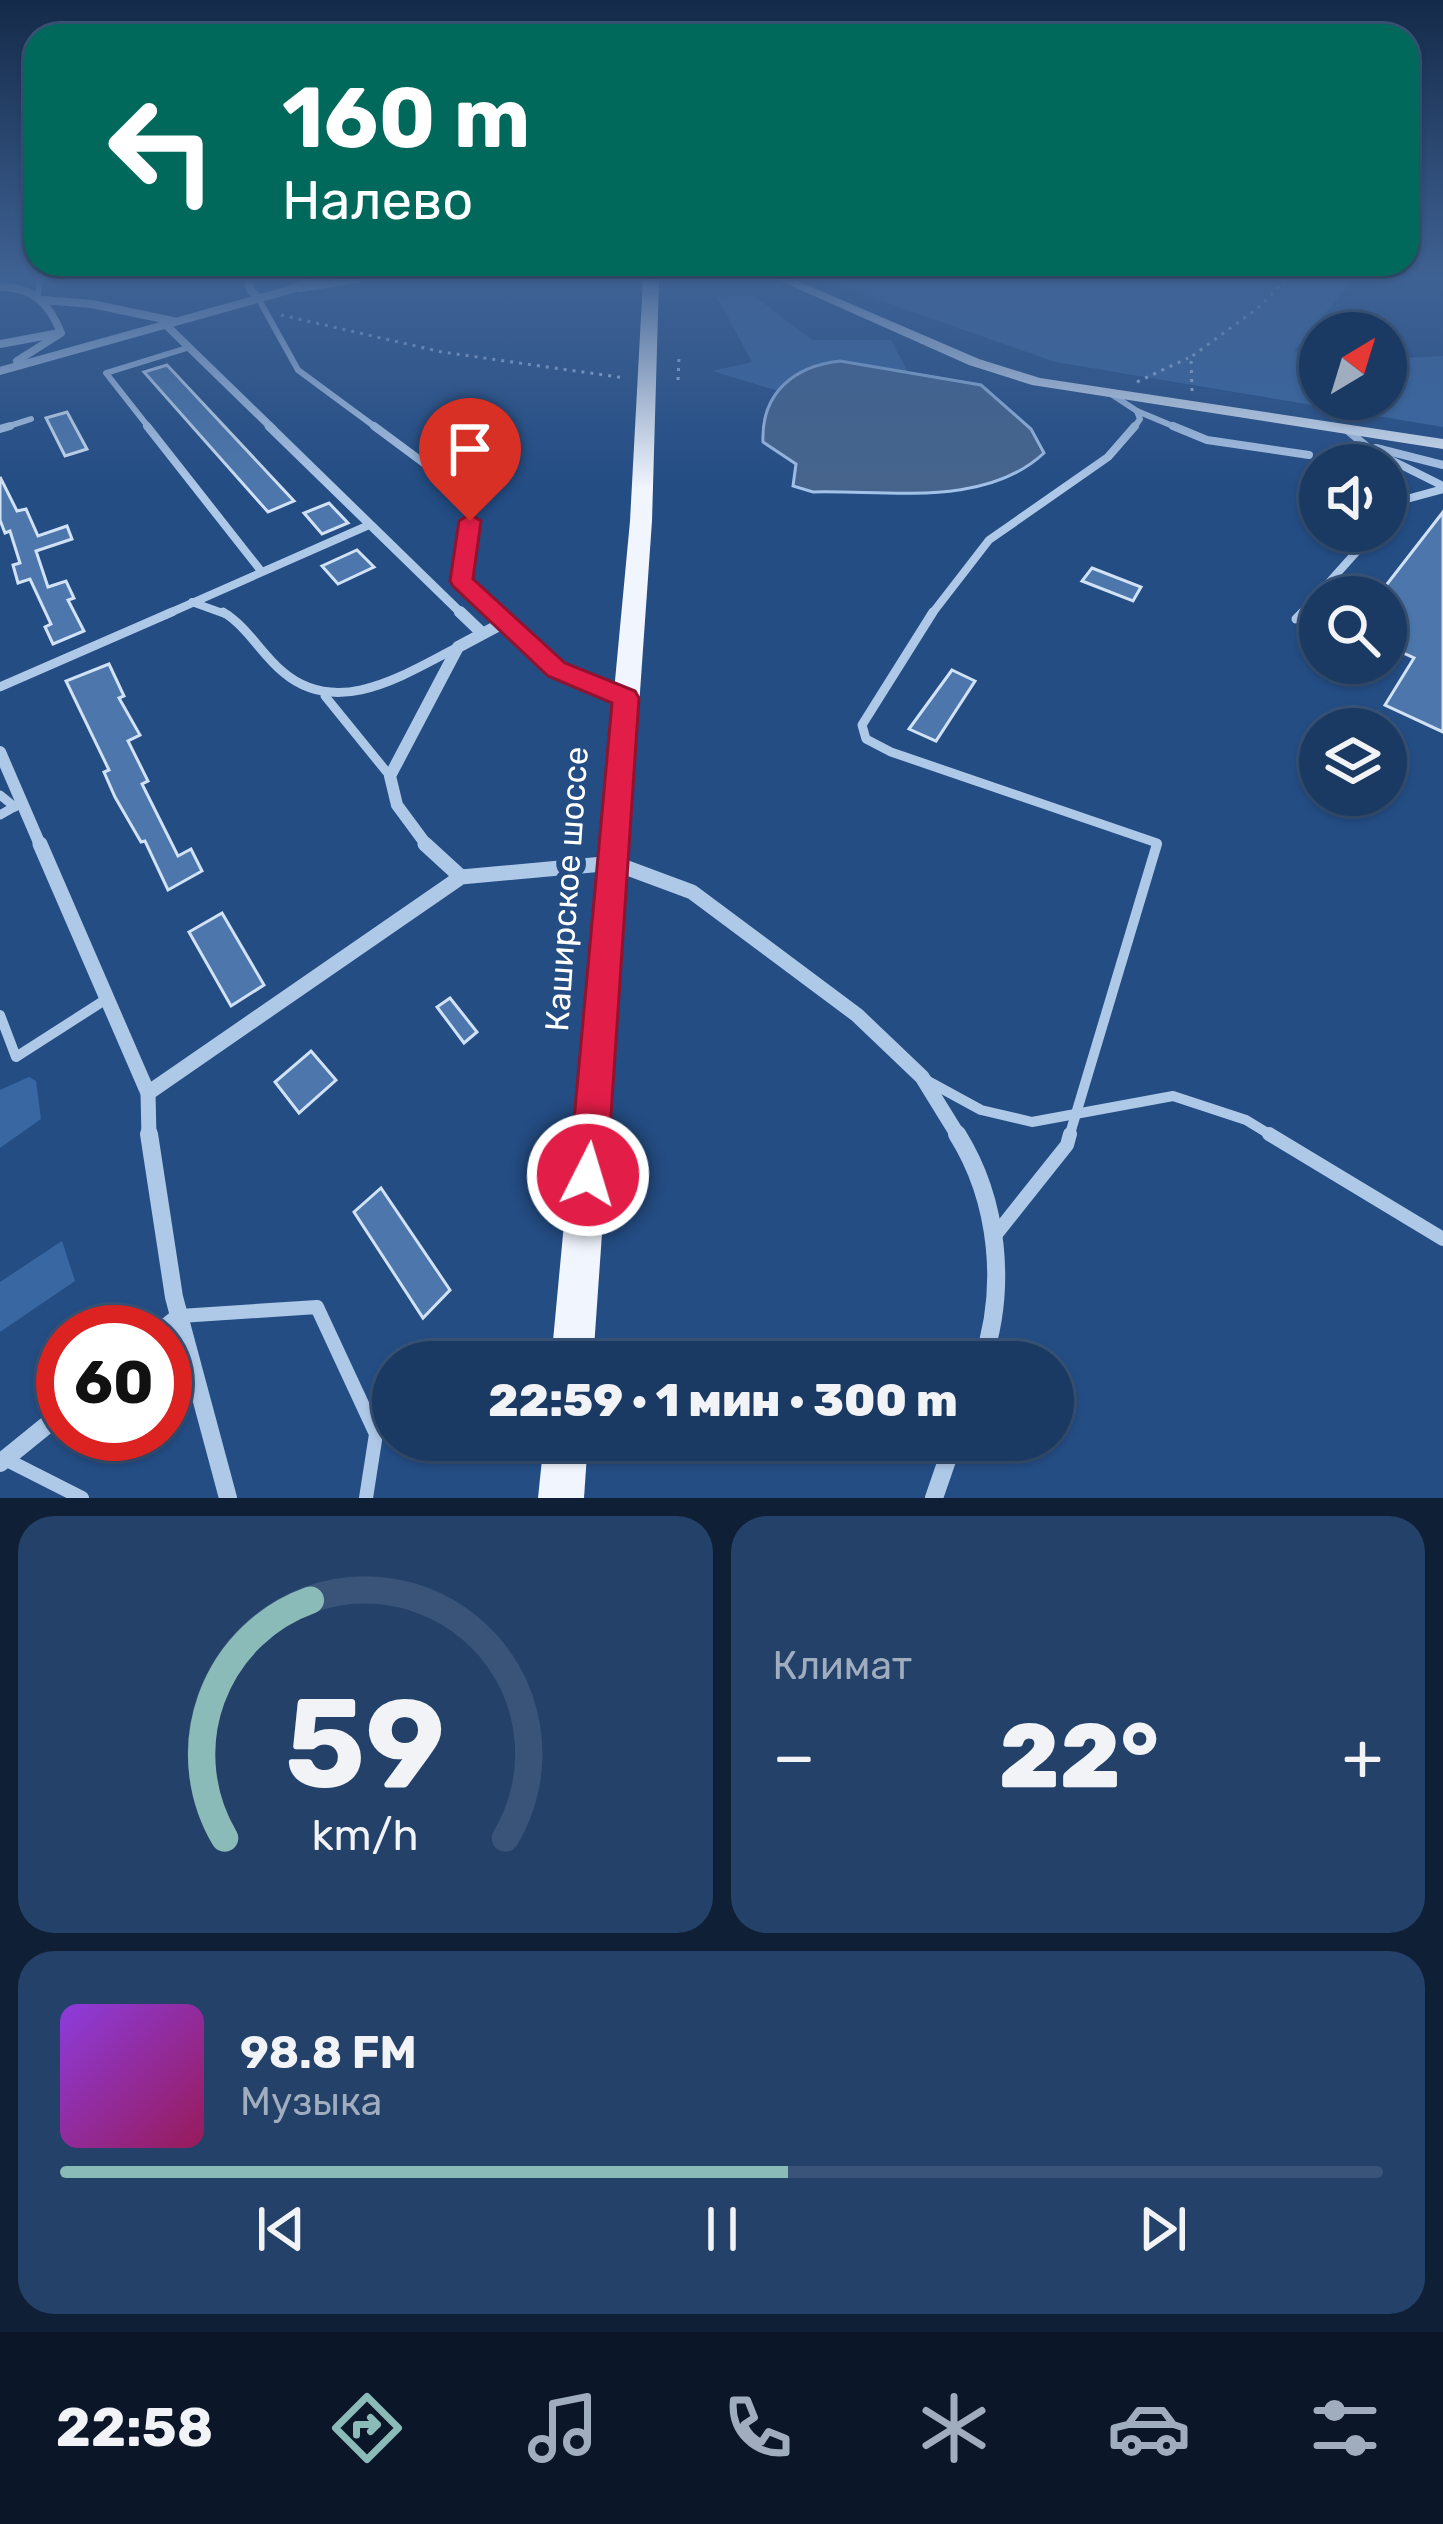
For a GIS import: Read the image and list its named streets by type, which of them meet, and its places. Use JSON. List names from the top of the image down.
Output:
{
  "streets": {
    "main road": ["Каширское шоссе"]
  },
  "north": "top right",
  "page": {
    "turn": ["160 m", "Налево"],
    "limit": "60",
    "trip": "22:59 · 1 мин · 300 m",
    "tile": "Климат",
    "heat": ["−", "22°", "+"],
    "song": ["98.8 FM", "Музыка"],
    "tabs": "22:58",
    "gauge": ["59", "km/h"]
  }
}
